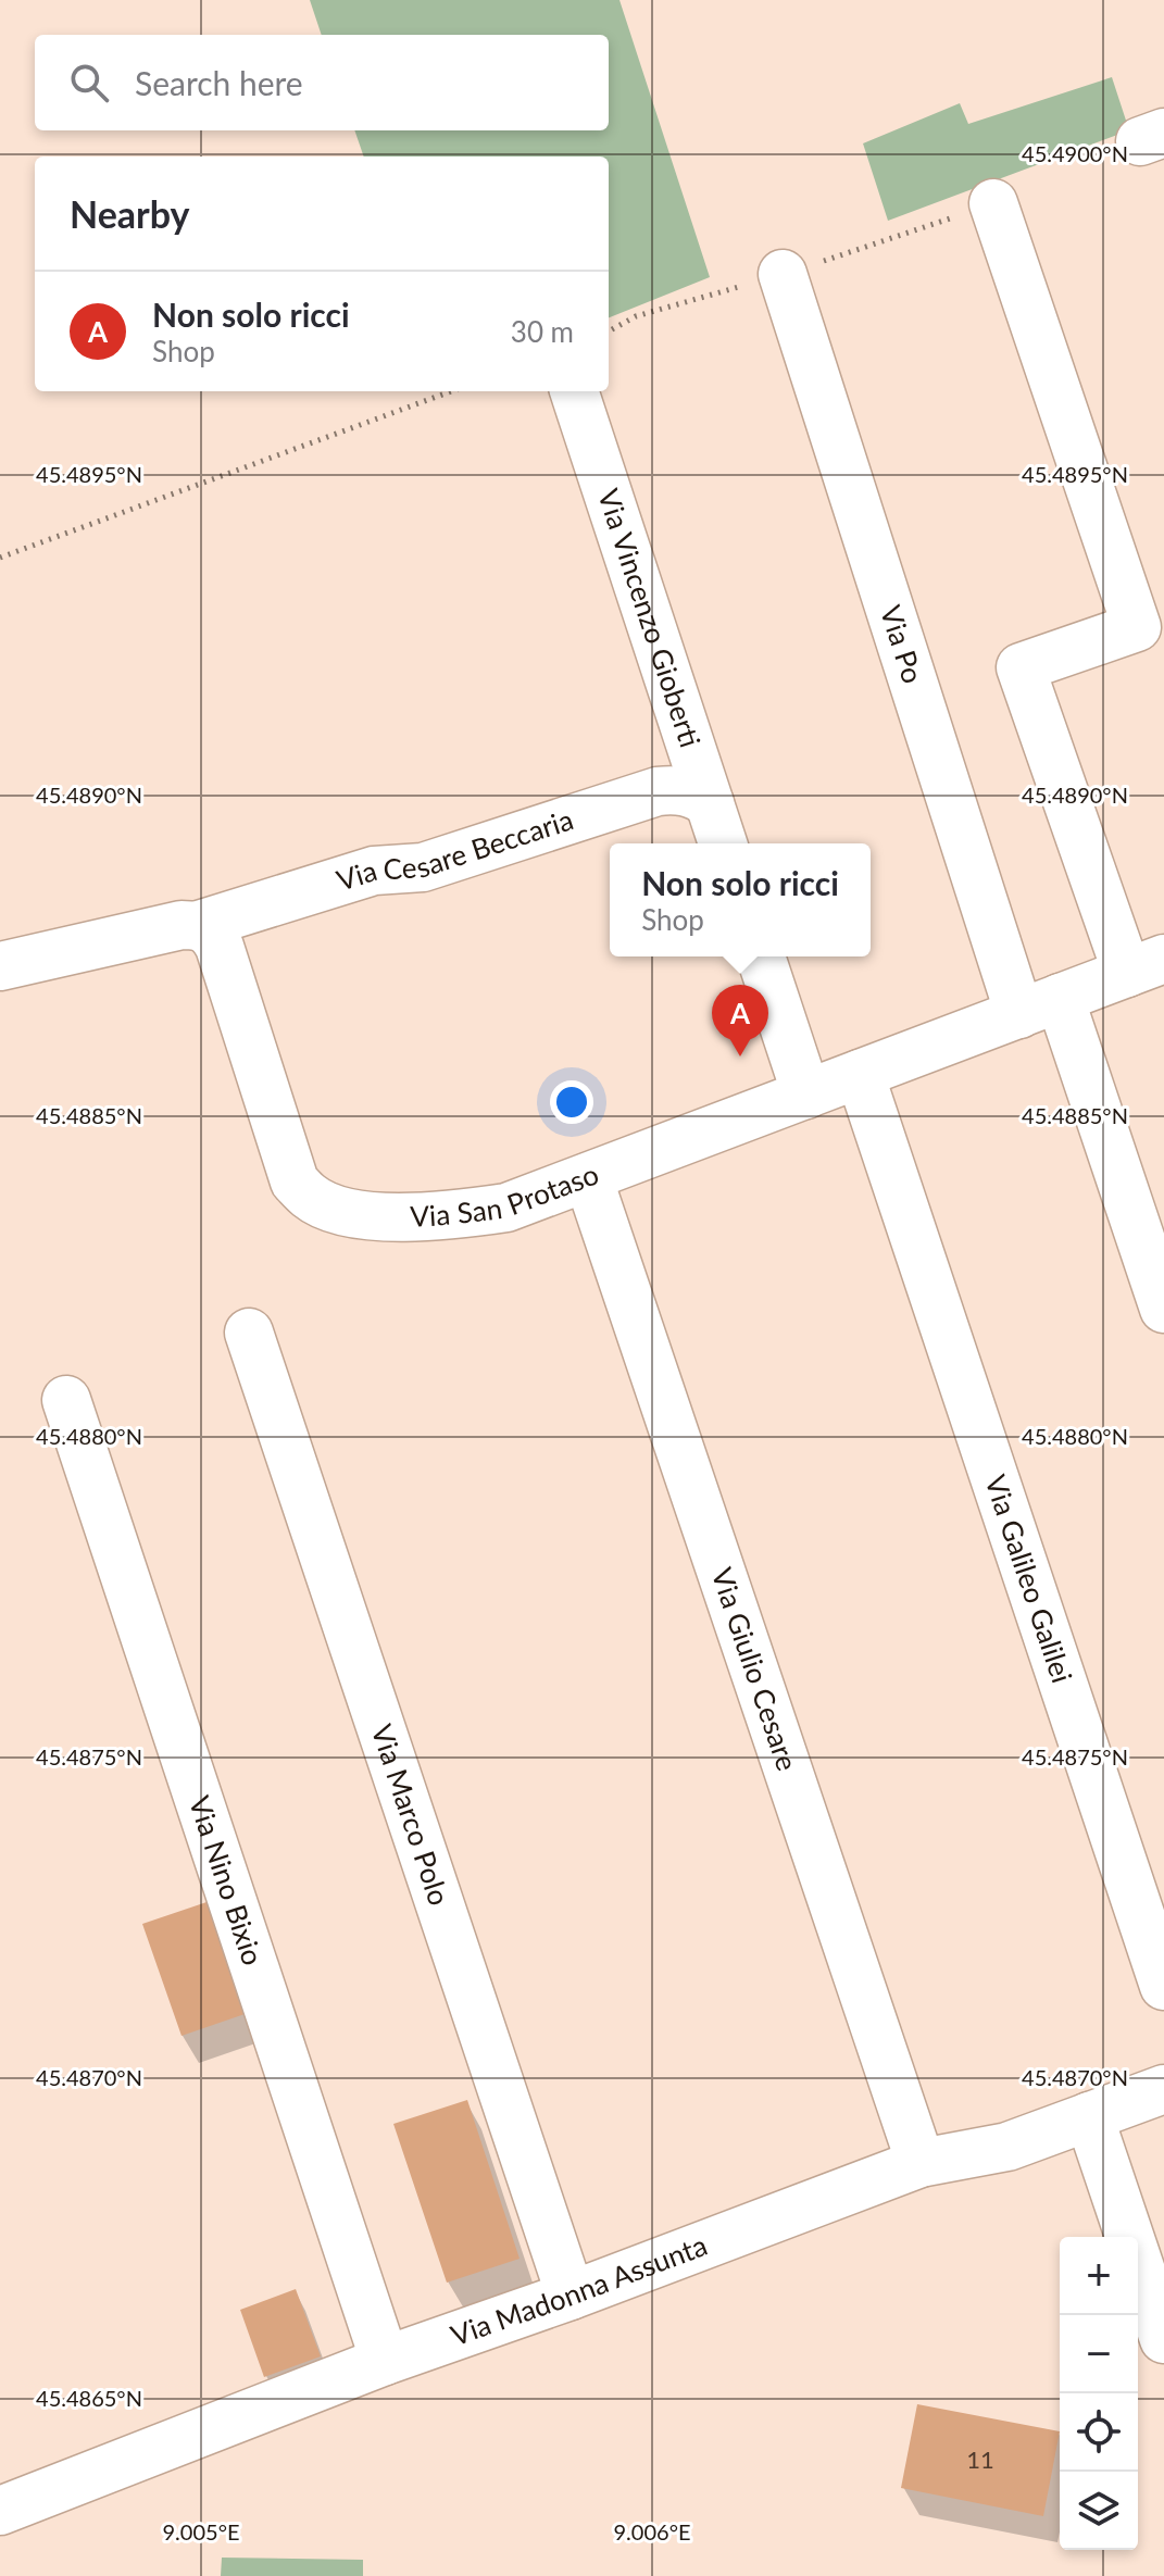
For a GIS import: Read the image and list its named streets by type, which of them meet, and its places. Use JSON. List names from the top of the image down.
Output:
{
  "streets": {
    "street": [
      "Via Vincenzo Gioberti",
      "Via Po",
      "Via Cesare Beccaria",
      "Via San Protaso",
      "Via Galileo Galilei",
      "Via Giulio Cesare",
      "Via Marco Polo",
      "Via Nino Bixio",
      "Via Madonna Assunta"
    ]
  },
  "crossings": [
    ["Via Vincenzo Gioberti", "Via Cesare Beccaria"],
    ["Via Po", "Via San Protaso"],
    ["Via Cesare Beccaria", "Via San Protaso"],
    ["Via San Protaso", "Via Galileo Galilei"],
    ["Via San Protaso", "Via Giulio Cesare"],
    ["Via Giulio Cesare", "Via Madonna Assunta"],
    ["Via Marco Polo", "Via Madonna Assunta"],
    ["Via Nino Bixio", "Via Madonna Assunta"]
  ],
  "house_numbers": ["11"],
  "page": {
    "search": "Search here",
    "heading": "Nearby",
    "list": [
      {
        "mark": "A",
        "name": "Non solo ricci",
        "note": "Shop",
        "value": "30 m"
      }
    ],
    "popup": ["Non solo ricci", "Shop"],
    "pins": "A",
    "map_buttons": ["+", "−"]
  },
  "coordinates": [
    "45.4900°N",
    "45.4895°N",
    "45.4890°N",
    "45.4885°N",
    "45.4880°N",
    "45.4875°N",
    "45.4870°N",
    "45.4865°N",
    "9.005°E",
    "9.006°E"
  ]
}
